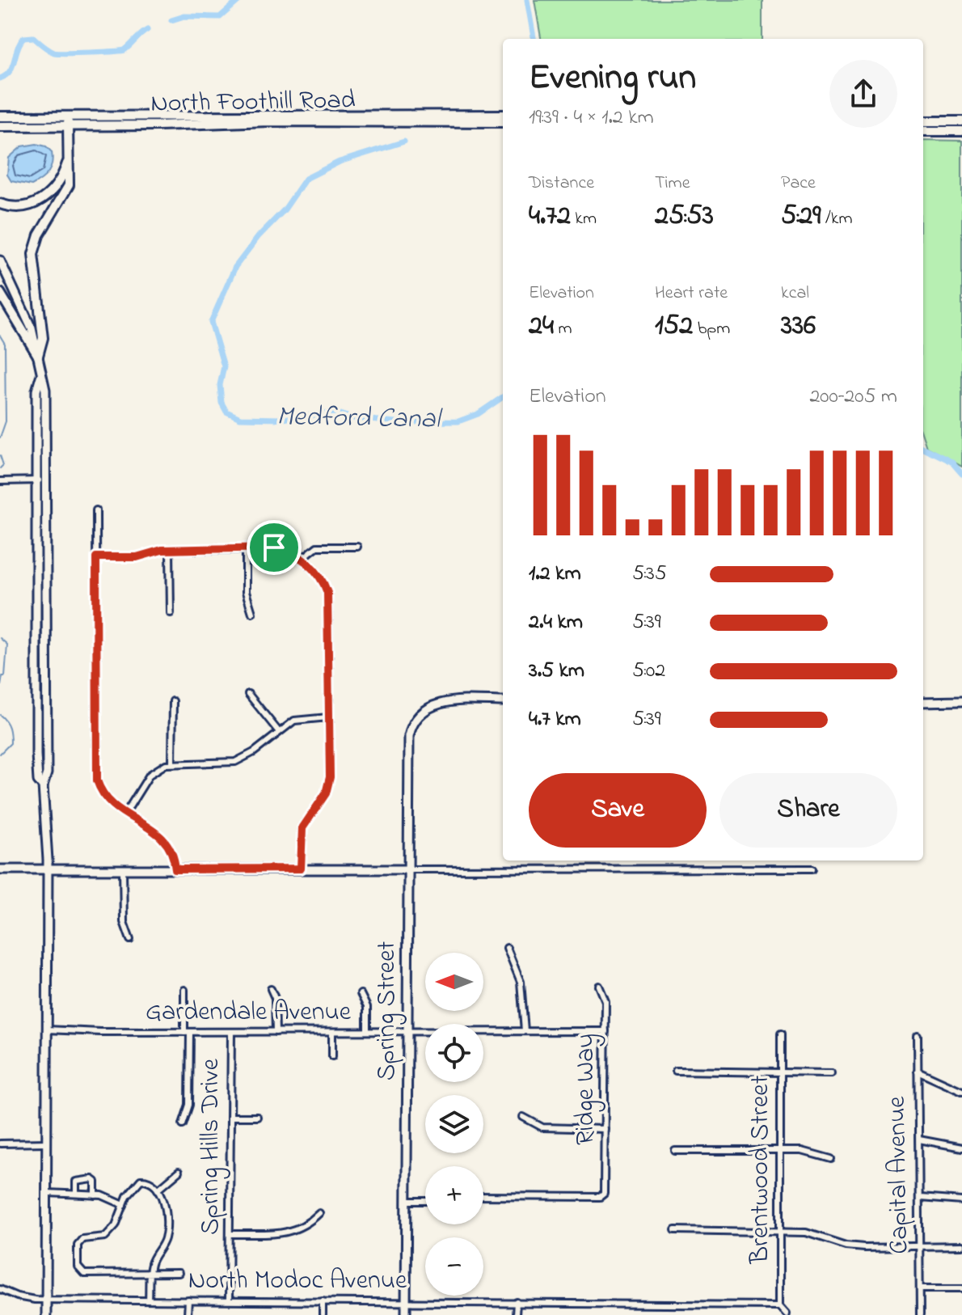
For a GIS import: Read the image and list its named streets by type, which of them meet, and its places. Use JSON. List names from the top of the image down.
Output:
{
  "streets": {
    "main road": ["North Foothill Road", "Spring Street"],
    "street": [
      "Gardendale Avenue",
      "Ridge Way",
      "Spring Hills Drive",
      "Brentwood Street",
      "Capital Avenue",
      "North Modoc Avenue"
    ]
  },
  "crossings": [
    ["Spring Street", "Gardendale Avenue"],
    ["Spring Street", "North Modoc Avenue"],
    ["Gardendale Avenue", "Ridge Way"],
    ["Gardendale Avenue", "Spring Hills Drive"],
    ["Spring Hills Drive", "North Modoc Avenue"],
    ["Brentwood Street", "North Modoc Avenue"]
  ],
  "water": ["Medford Canal"],
  "north": "left",
  "page": {
    "heading": ["Evening run", "19:39 · 4 × 1.2 km"],
    "stats": [
      ["Distance", "4.72 km"],
      ["Time", "25:53"],
      ["Pace", "5:29 /km"],
      ["Elevation", "24 m"],
      ["Heart rate", "152 bpm"],
      ["kcal", "336"]
    ],
    "chart": ["Elevation", "200–205 m"],
    "list": [
      {
        "name": "1.2 km",
        "note": "5:35"
      },
      {
        "name": "2.4 km",
        "note": "5:39"
      },
      {
        "name": "3.5 km",
        "note": "5:02"
      },
      {
        "name": "4.7 km",
        "note": "5:39"
      }
    ],
    "buttons": ["Save", "Share"],
    "map_buttons": ["+", "−"]
  }
}
